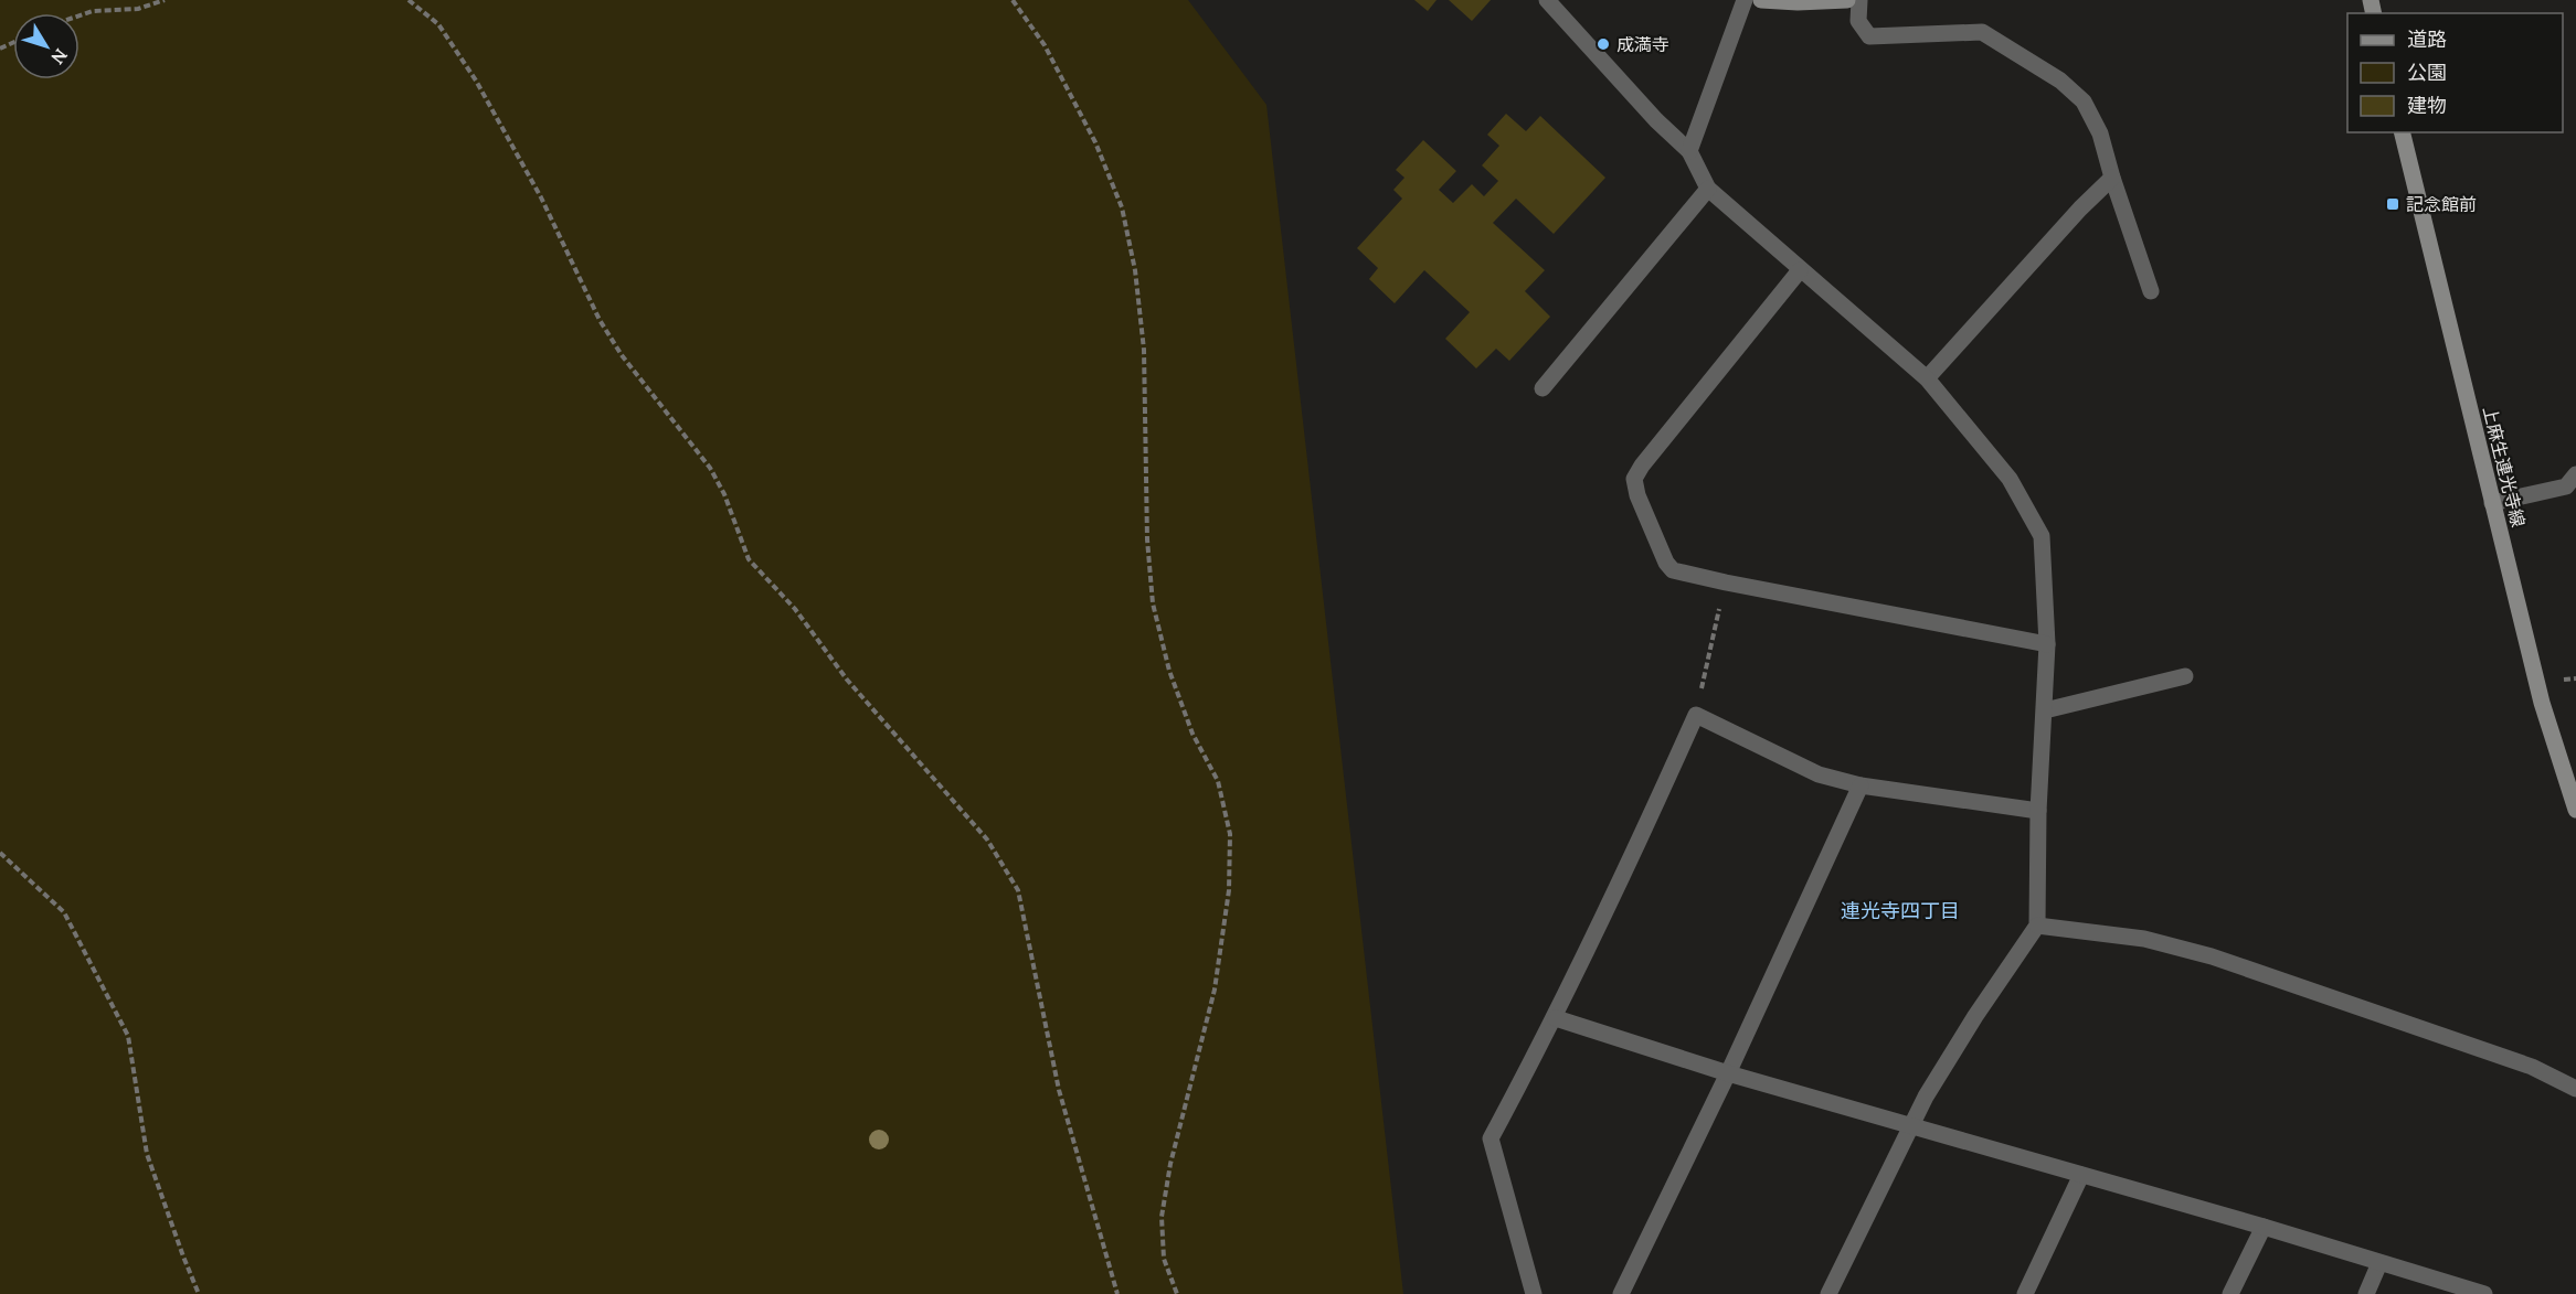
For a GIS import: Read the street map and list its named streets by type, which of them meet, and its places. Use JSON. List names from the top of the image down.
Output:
{
  "streets": {
    "main road": ["上麻生連光寺線"]
  },
  "districts": ["連光寺四丁目"],
  "places": {
    "other": ["成満寺"],
    "transit": ["記念館前"]
  },
  "legend": ["道路", "公園", "建物"],
  "north": "bottom right"
}
